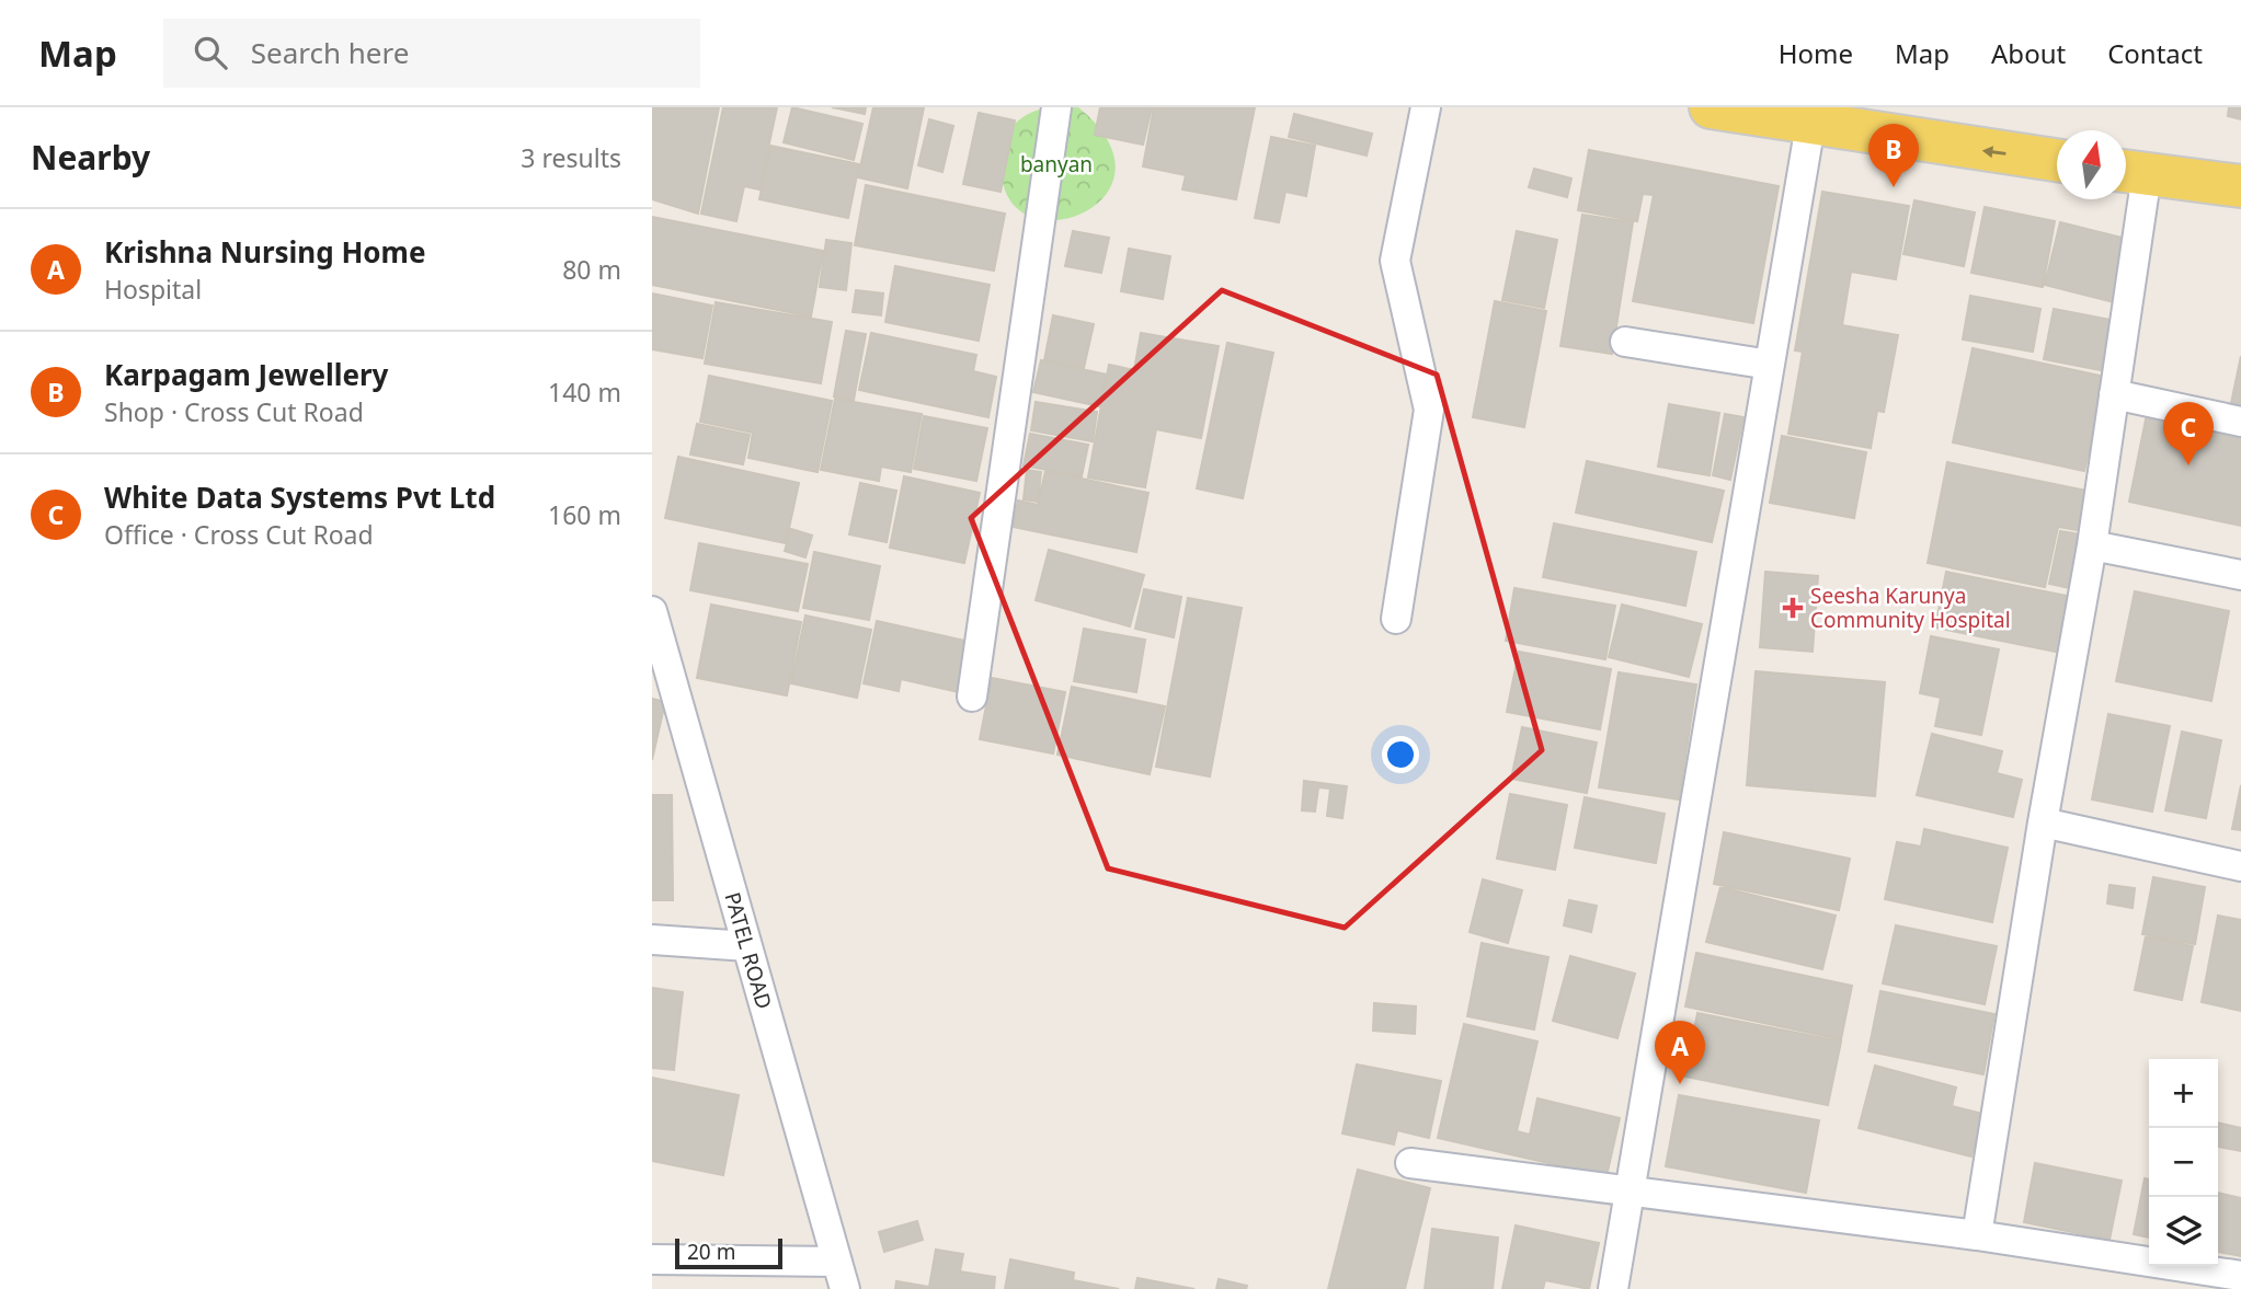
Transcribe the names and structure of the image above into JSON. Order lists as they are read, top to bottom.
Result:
{
  "streets": {
    "street": ["PATEL ROAD"]
  },
  "parks": ["banyan"],
  "places": {
    "health": ["Seesha Karunya Community Hospital"]
  },
  "scale_bar": "20 m",
  "north": "top",
  "page": {
    "header": "Map",
    "search": "Search here",
    "nav": [
      "Home",
      "Map",
      "About",
      "Contact"
    ],
    "heading": ["Nearby", "3 results"],
    "pins": ["B", "C", "A"],
    "list": [
      {
        "mark": "A",
        "name": "Krishna Nursing Home",
        "note": "Hospital",
        "value": "80 m"
      },
      {
        "mark": "B",
        "name": "Karpagam Jewellery",
        "note": "Shop · Cross Cut Road",
        "value": "140 m"
      },
      {
        "mark": "C",
        "name": "White Data Systems Pvt Ltd",
        "note": "Office · Cross Cut Road",
        "value": "160 m"
      }
    ],
    "map_buttons": ["+", "−"],
    "scale": "20 m"
  }
}
